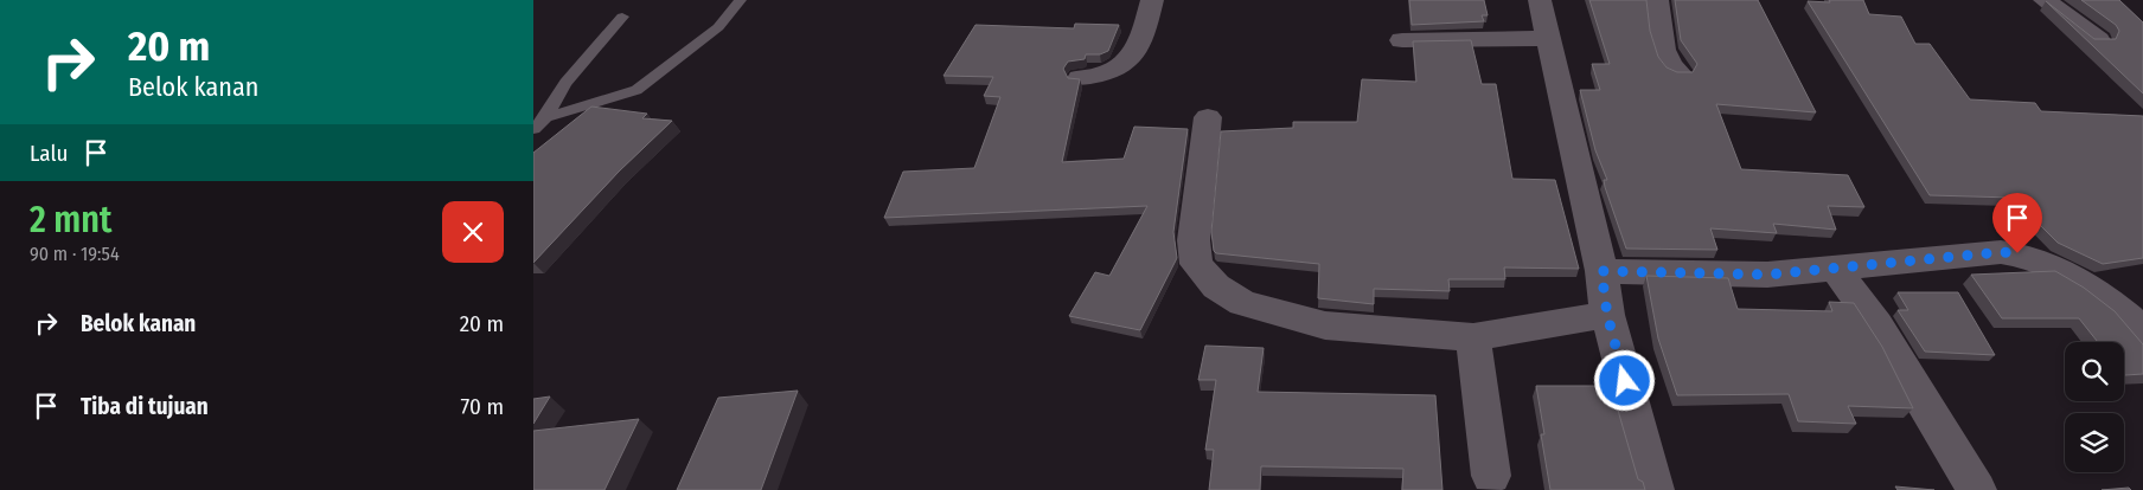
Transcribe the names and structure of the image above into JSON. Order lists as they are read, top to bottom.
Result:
{
  "page": {
    "turn": ["20 m", "Belok kanan"],
    "then": "Lalu",
    "heading": ["2 mnt", "90 m · 19:54"],
    "list": [
      {
        "name": "Belok kanan",
        "value": "20 m"
      },
      {
        "name": "Tiba di tujuan",
        "value": "70 m"
      }
    ]
  }
}
